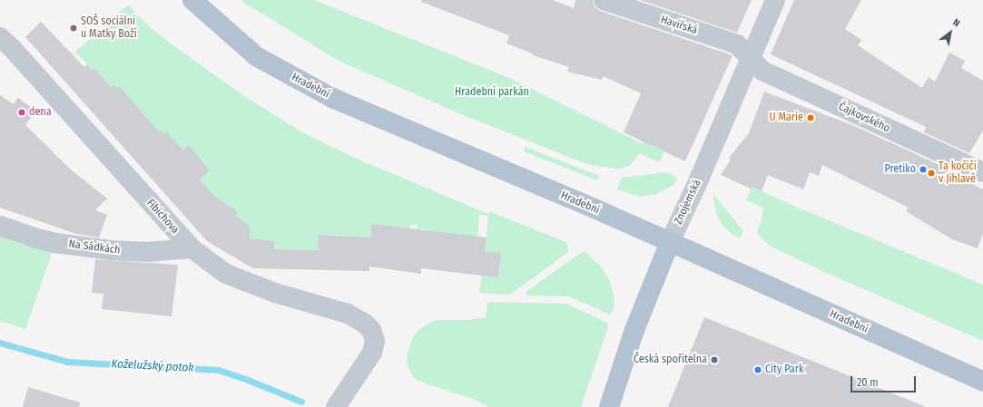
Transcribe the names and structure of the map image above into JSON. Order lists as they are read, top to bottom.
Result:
{
  "streets": {
    "main road": ["Hradební", "Znojemská"],
    "street": [
      "Havířská",
      "Čajkovského",
      "Fibichova",
      "Na Sádkách"
    ]
  },
  "crossings": [
    ["Havířská", "Čajkovského"],
    ["Havířská", "Znojemská"],
    ["Hradební", "Znojemská"],
    ["Čajkovského", "Znojemská"],
    ["Fibichova", "Na Sádkách"]
  ],
  "water": ["Koželužský potok"],
  "parks": ["Hradební parkán"],
  "places": [
    "SOŠ sociální u Matky Boží",
    "dena",
    "U Marie",
    "Pretiko",
    "Ta kočičí v Jihlavě",
    "Česká spořitelna",
    "City Park"
  ],
  "scale_bar": "20 m",
  "north": "top right"
}
